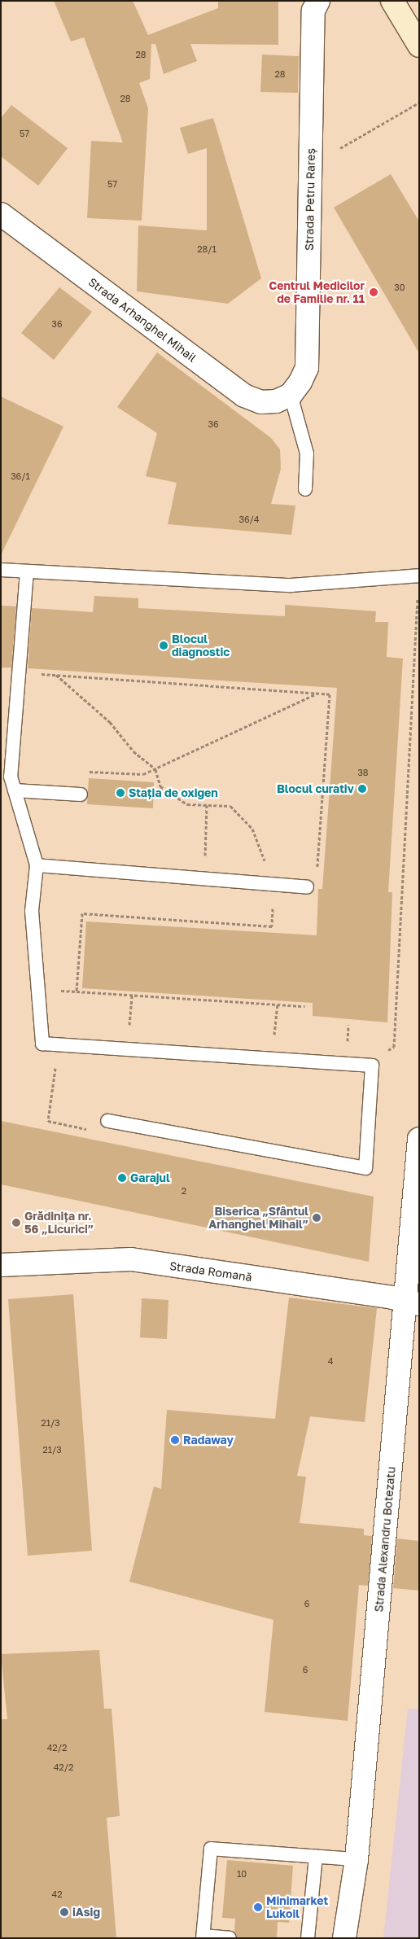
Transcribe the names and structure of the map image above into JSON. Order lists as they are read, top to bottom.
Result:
{
  "streets": {
    "street": [
      "Strada Petru Rareș",
      "Strada Arhanghel Mihail",
      "Strada Romană",
      "Strada Alexandru Botezatu"
    ]
  },
  "crossings": [
    ["Strada Petru Rareș", "Strada Arhanghel Mihail"],
    ["Strada Romană", "Strada Alexandru Botezatu"]
  ],
  "places": [
    "Centrul Medicilor de Familie nr. 11",
    "Blocul diagnostic",
    "Blocul curativ",
    "Stația de oxigen",
    "Garajul",
    "Biserica „Sfântul Arhanghel Mihail”",
    "Grădinița nr. 56 „Licurici”",
    "Radaway",
    "Minimarket Lukoil",
    "iAsig"
  ],
  "house_numbers": [
    "28",
    "28",
    "28",
    "57",
    "57",
    "28/1",
    "30",
    "36",
    "36",
    "36/1",
    "36/4",
    "38",
    "2",
    "4",
    "21/3",
    "21/3",
    "6",
    "6",
    "42/2",
    "42/2",
    "10",
    "42"
  ]
}
